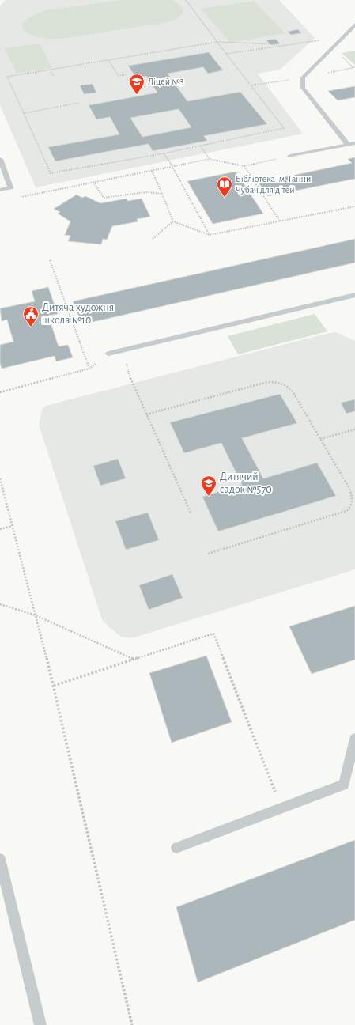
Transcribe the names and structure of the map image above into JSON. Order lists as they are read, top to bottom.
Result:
{
  "places": {
    "school or university": ["Ліцей №3", "Дитячий садок №570"],
    "library": ["Бібліотека ім. Ганни Чубач для дітей"],
    "public building": ["Дитяча художня школа №10"]
  }
}
